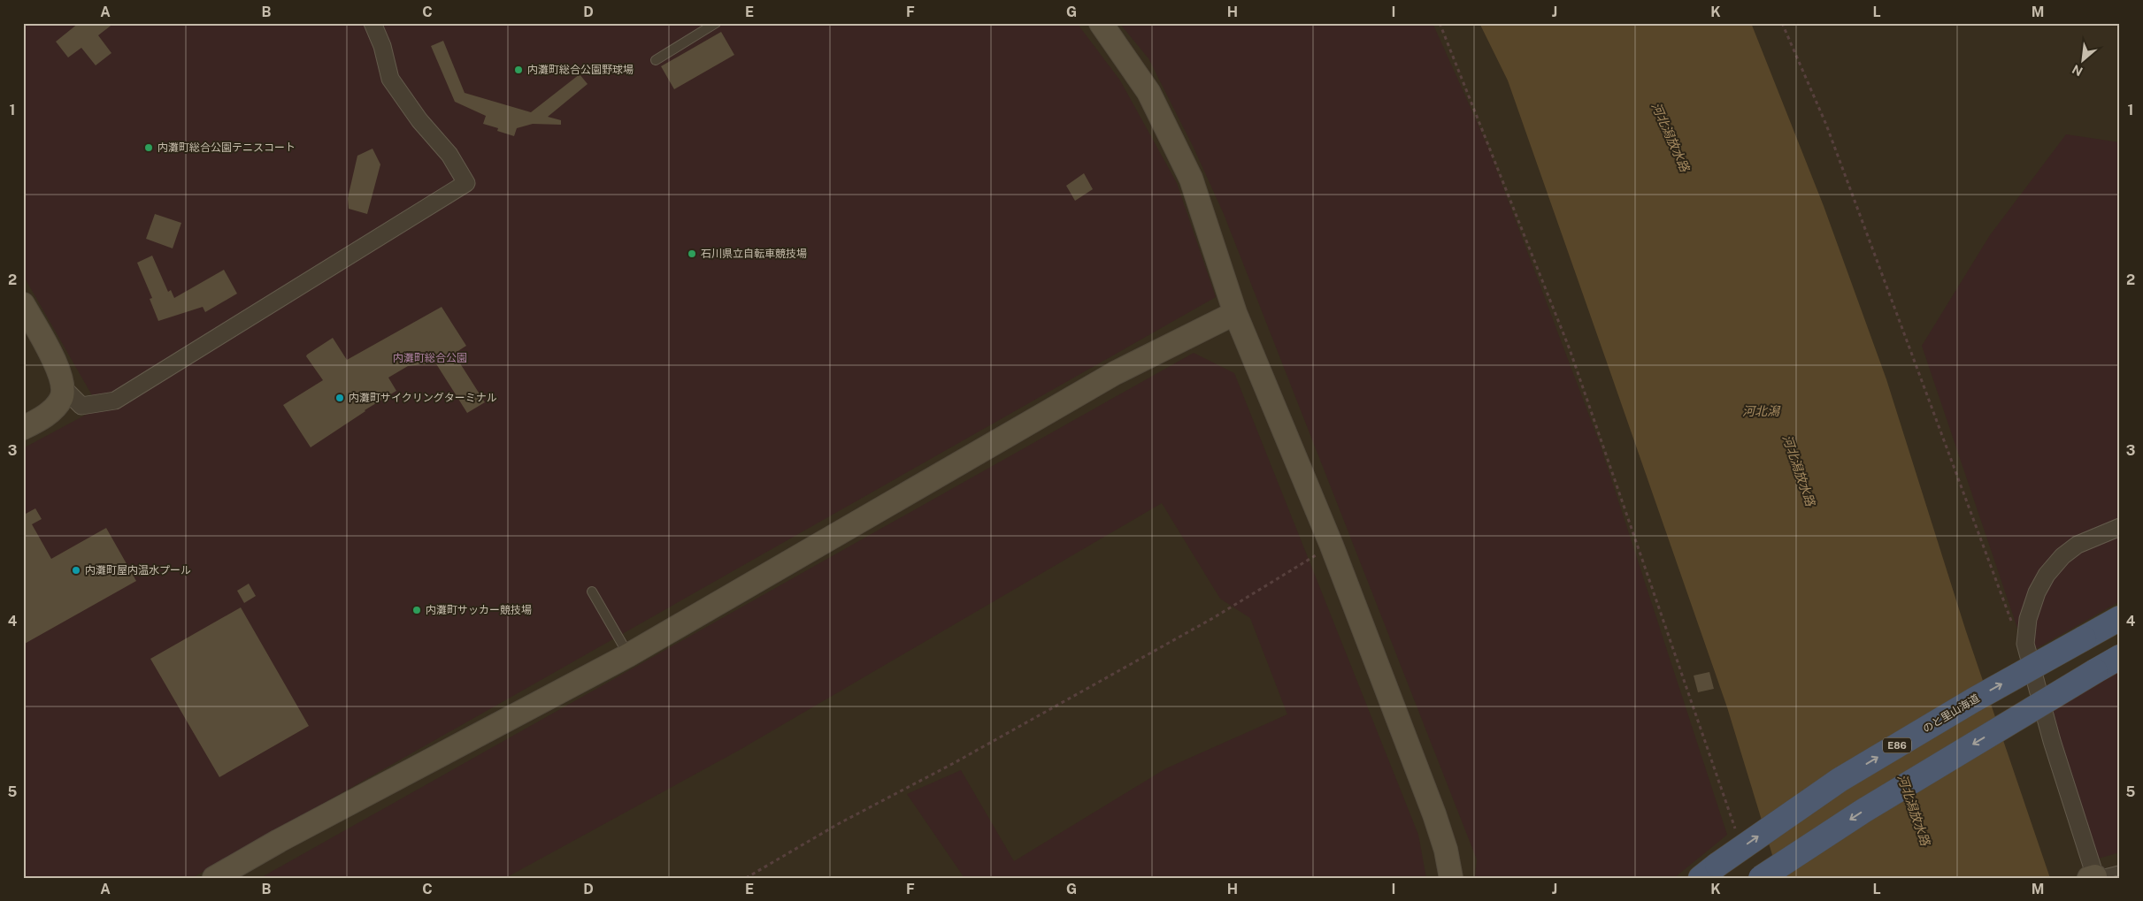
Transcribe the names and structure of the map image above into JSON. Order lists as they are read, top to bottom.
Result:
{
  "streets": {
    "highway": ["のと里山海道", "E86"]
  },
  "water": ["河北潟放水路", "河北潟"],
  "parks": ["内灘町総合公園"],
  "places": [
    "内灘町総合公園野球場",
    "内灘町総合公園テニスコート",
    "石川県立自転車競技場",
    "内灘町サイクリングターミナル",
    "内灘町屋内温水プール",
    "内灘町サッカー競技場"
  ],
  "north": "bottom left",
  "grid": {
    "columns": [
      "A",
      "B",
      "C",
      "D",
      "E",
      "F",
      "G",
      "H",
      "I",
      "J",
      "K",
      "L",
      "M"
    ],
    "rows": [
      "1",
      "2",
      "3",
      "4",
      "5"
    ]
  }
}
